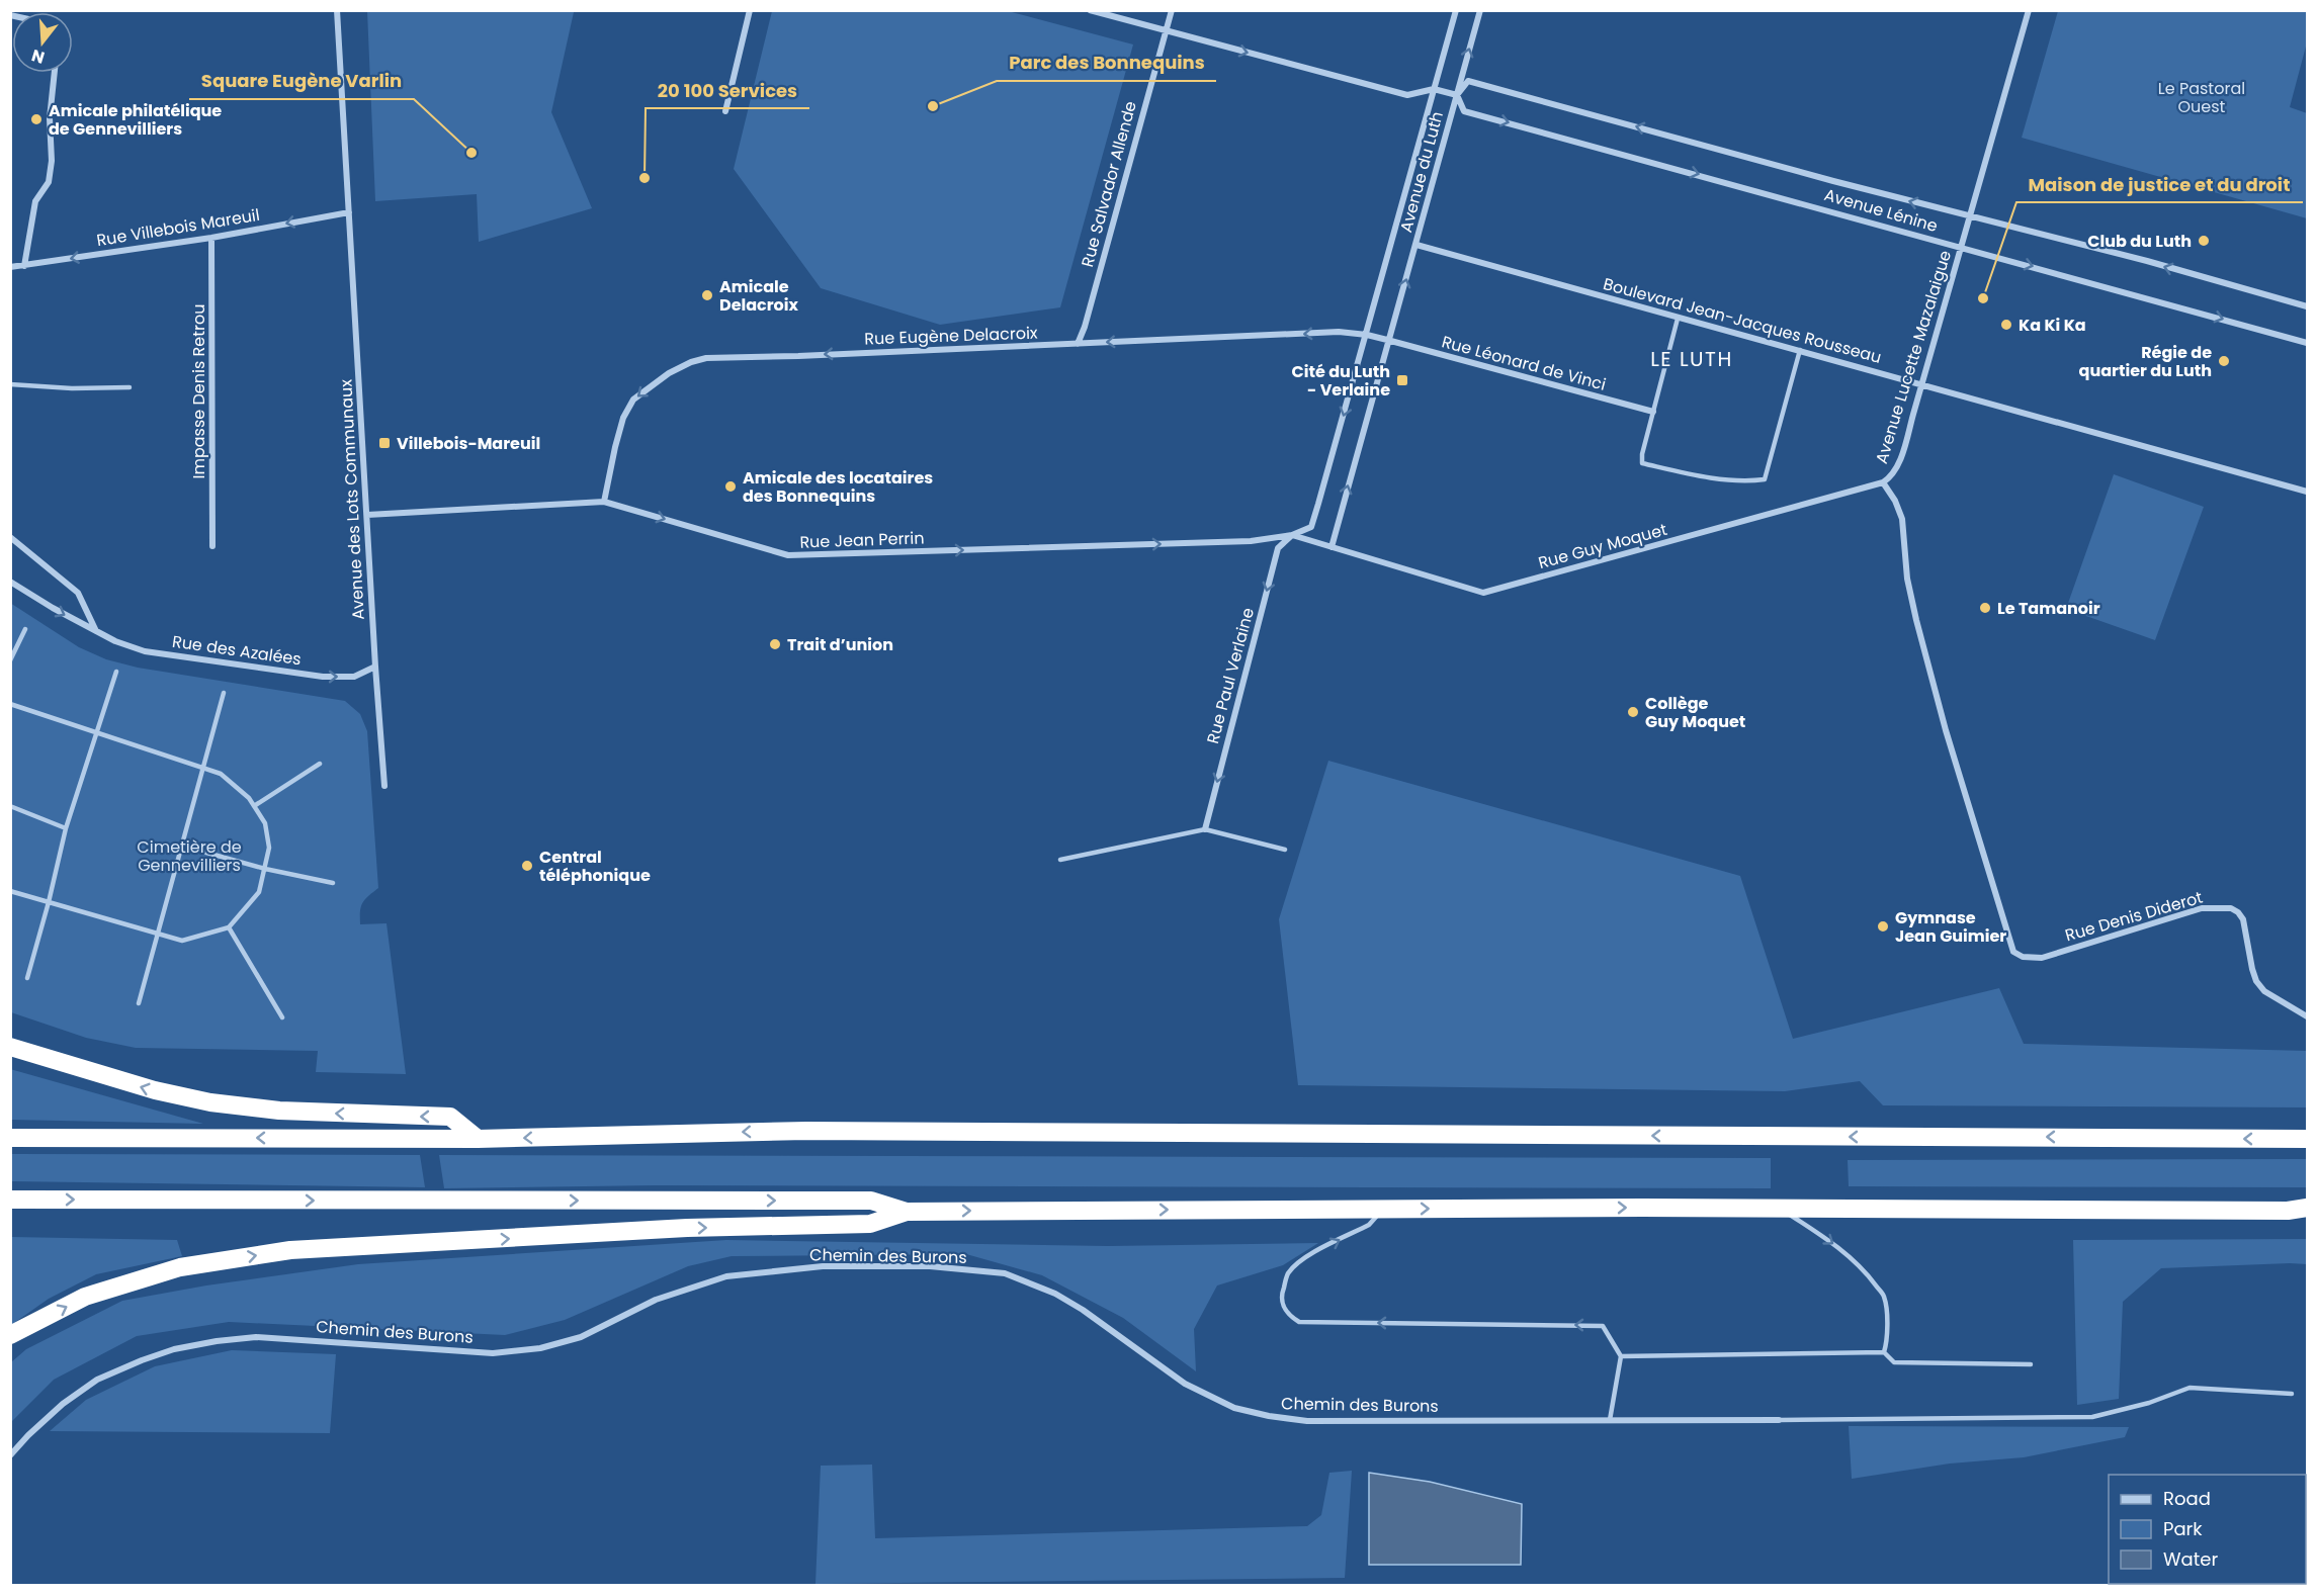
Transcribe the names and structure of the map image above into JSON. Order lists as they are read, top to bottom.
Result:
{
  "streets": {
    "street": [
      "Avenue du Luth",
      "Rue Salvador Allende",
      "Avenue Lénine",
      "Rue Villebois Mareuil",
      "Boulevard Jean-Jacques Rousseau",
      "Rue Eugène Delacroix",
      "Avenue Lucette Mazalaigue",
      "Rue Léonard de Vinci",
      "Impasse Denis Retrou",
      "Avenue des Lots Communaux",
      "Rue Jean Perrin",
      "Rue Guy Moquet",
      "Rue des Azalées",
      "Rue Paul Verlaine",
      "Rue Denis Diderot",
      "Chemin des Burons"
    ]
  },
  "crossings": [
    ["Avenue du Luth", "Avenue Lénine"],
    ["Avenue du Luth", "Boulevard Jean-Jacques Rousseau"],
    ["Avenue du Luth", "Rue Eugène Delacroix"],
    ["Avenue du Luth", "Rue Léonard de Vinci"],
    ["Avenue du Luth", "Rue Paul Verlaine"],
    ["Rue Salvador Allende", "Rue Eugène Delacroix"],
    ["Avenue Lénine", "Avenue Lucette Mazalaigue"],
    ["Rue Villebois Mareuil", "Impasse Denis Retrou"],
    ["Rue Villebois Mareuil", "Avenue des Lots Communaux"],
    ["Boulevard Jean-Jacques Rousseau", "Avenue Lucette Mazalaigue"],
    ["Rue Eugène Delacroix", "Rue Léonard de Vinci"],
    ["Rue Eugène Delacroix", "Rue Jean Perrin"],
    ["Rue Eugène Delacroix", "Rue Paul Verlaine"],
    ["Avenue Lucette Mazalaigue", "Rue Guy Moquet"],
    ["Avenue Lucette Mazalaigue", "Rue Denis Diderot"],
    ["Avenue des Lots Communaux", "Rue Jean Perrin"],
    ["Avenue des Lots Communaux", "Rue des Azalées"],
    ["Rue Jean Perrin", "Rue Paul Verlaine"]
  ],
  "one_way": [
    "Rue Villebois Mareuil",
    "Rue Eugène Delacroix",
    "Rue Jean Perrin",
    "Rue des Azalées"
  ],
  "districts": ["LE LUTH"],
  "parks": ["Le Pastoral Ouest", "Cimetière de Gennevilliers"],
  "places": {
    "other": [
      "Parc des Bonnequins",
      "Amicale philatélique de Gennevilliers",
      "Square Eugène Varlin",
      "20 100 Services",
      "Club du Luth",
      "Amicale Delacroix",
      "Maison de justice et du droit",
      "Ka Ki Ka",
      "Régie de quartier du Luth",
      "Amicale des locataires des Bonnequins",
      "Le Tamanoir",
      "Trait d’union",
      "Collège Guy Moquet",
      "Central téléphonique",
      "Gymnase Jean Guimier"
    ],
    "transit": ["Cité du Luth - Verlaine", "Villebois-Mareuil"]
  },
  "legend": ["Road", "Park", "Water"],
  "north": "bottom"
}
